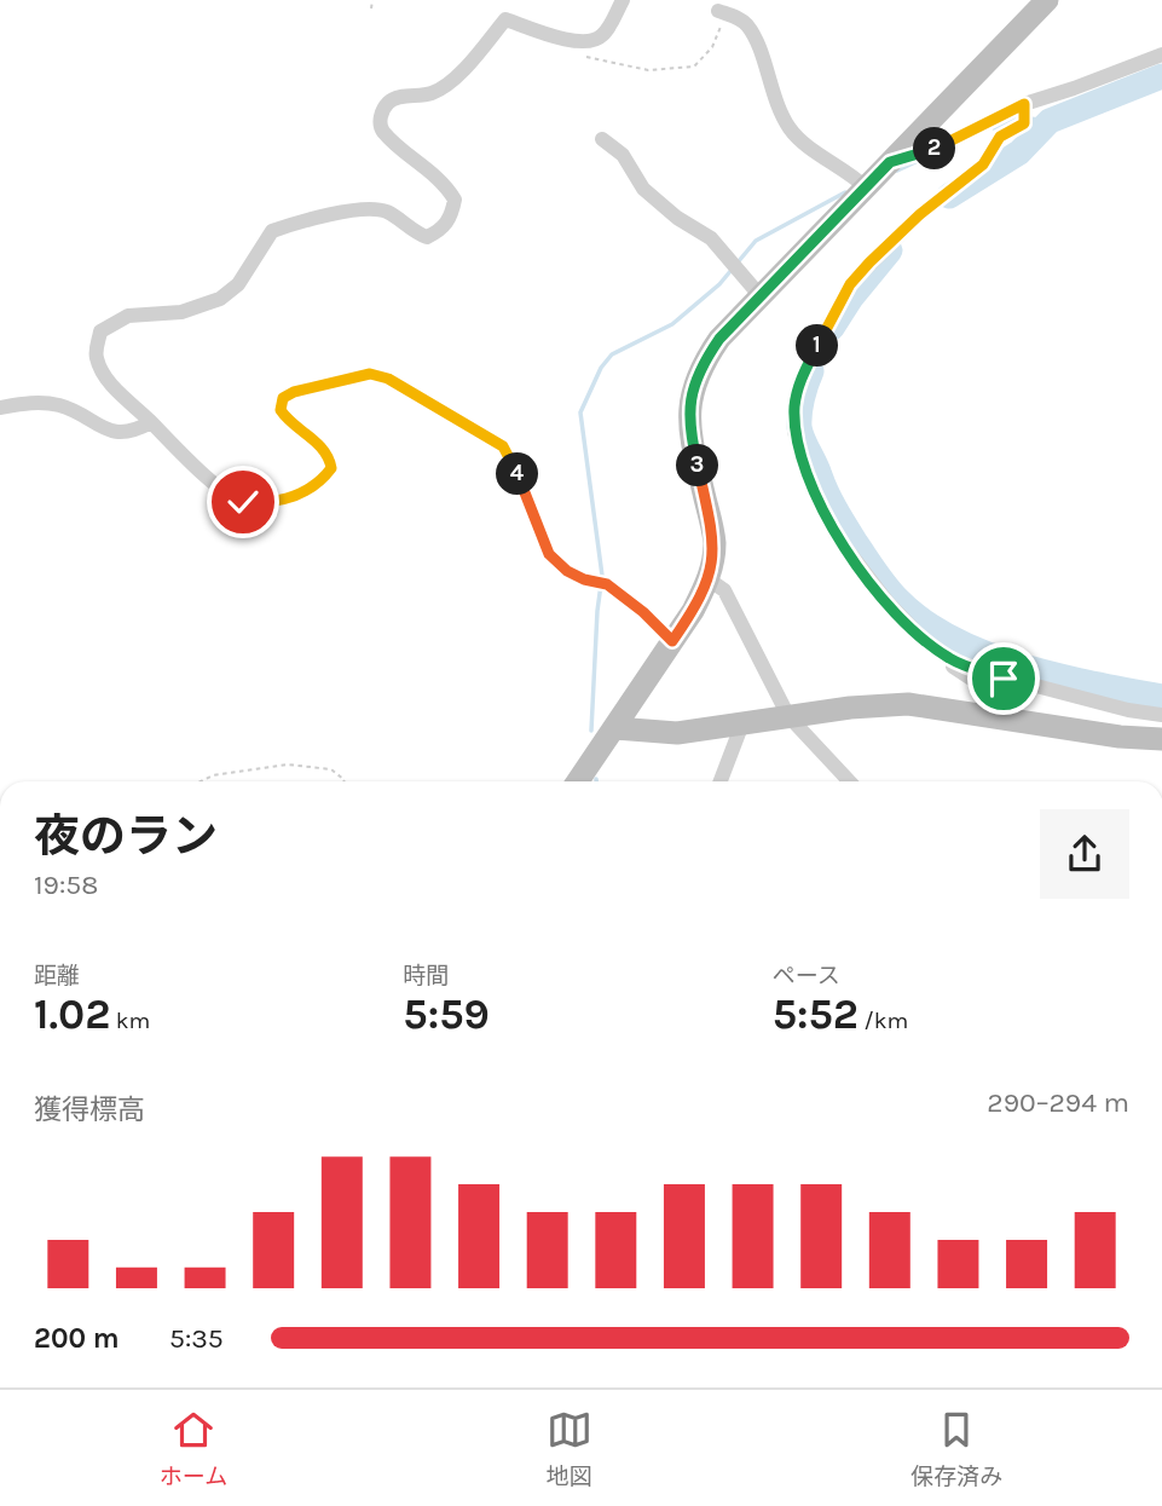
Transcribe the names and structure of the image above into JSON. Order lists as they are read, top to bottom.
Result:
{
  "page": {
    "pins": [
      "2",
      "1",
      "3",
      "4"
    ],
    "heading": ["夜のラン", "19:58"],
    "stats": [
      ["距離", "1.02 km"],
      ["時間", "5:59"],
      ["ペース", "5:52 /km"]
    ],
    "chart": ["獲得標高", "290–294 m"],
    "list": [
      {
        "name": "200 m",
        "note": "5:35"
      }
    ],
    "tabs": ["ホーム", "地図", "保存済み"]
  }
}
